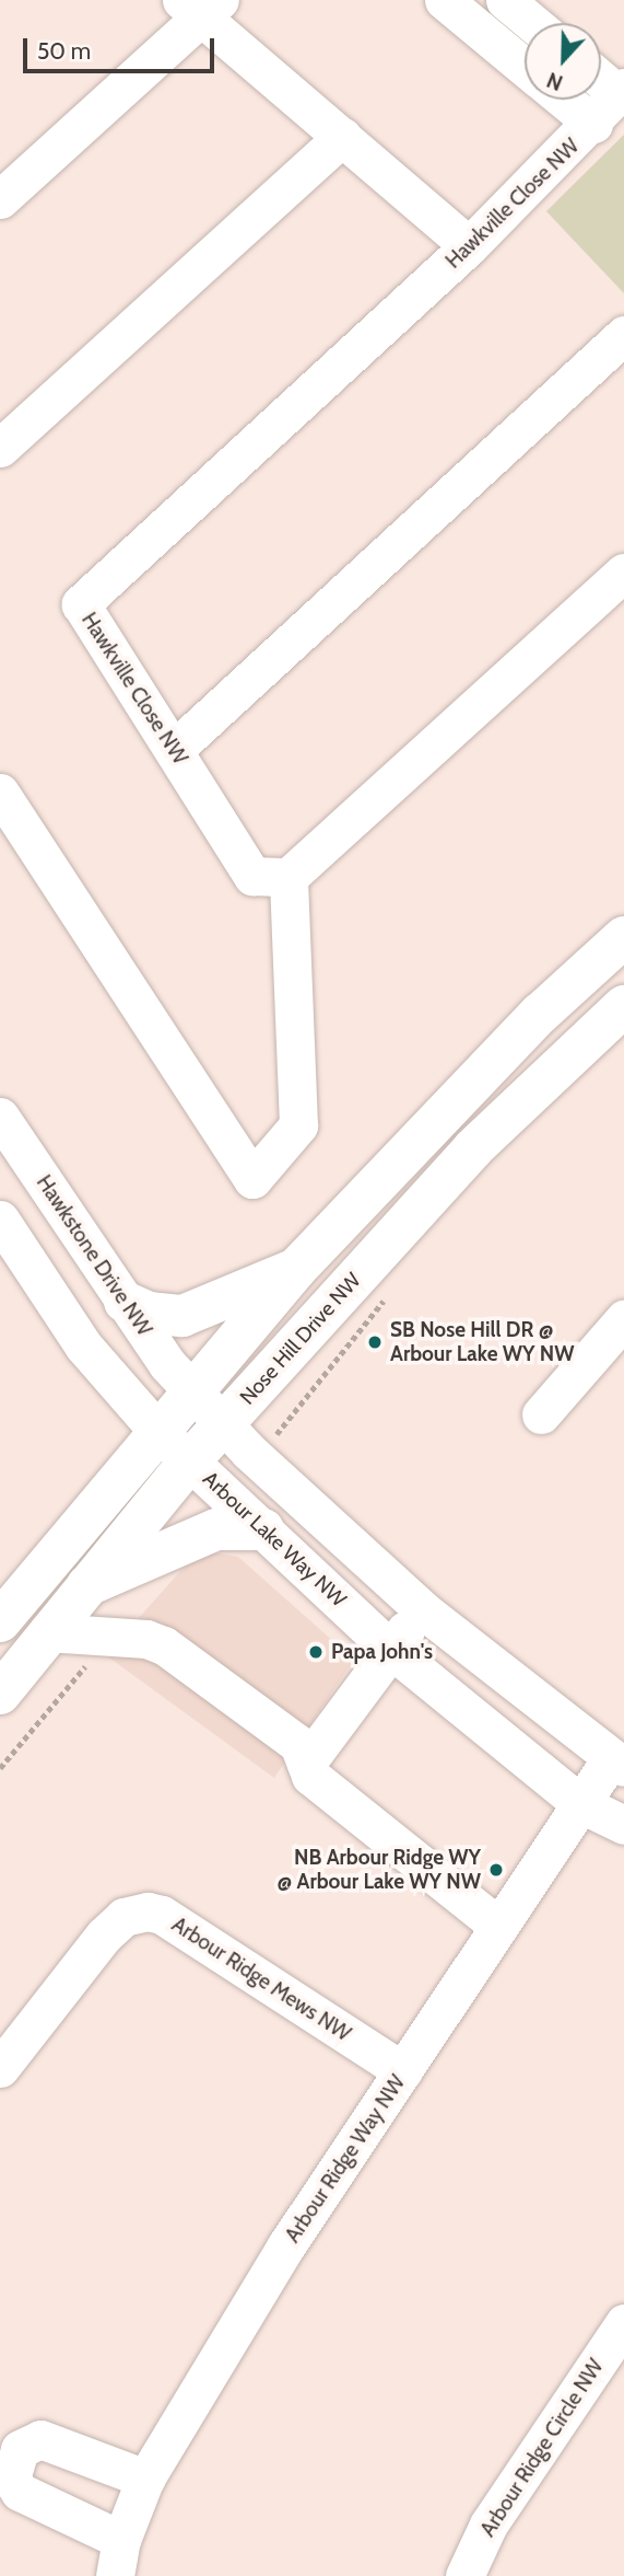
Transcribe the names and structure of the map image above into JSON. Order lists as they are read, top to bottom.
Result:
{
  "streets": {
    "main road": ["Nose Hill Drive NW"],
    "street": [
      "Hawkville Close NW",
      "Hawkstone Drive NW",
      "Arbour Lake Way NW",
      "Arbour Ridge Mews NW",
      "Arbour Ridge Way NW",
      "Arbour Ridge Circle NW"
    ]
  },
  "crossings": [
    ["Nose Hill Drive NW", "Arbour Lake Way NW"],
    ["Arbour Lake Way NW", "Arbour Ridge Way NW"],
    ["Arbour Ridge Mews NW", "Arbour Ridge Way NW"]
  ],
  "places": ["SB Nose Hill DR @ Arbour Lake WY NW", "Papa John's", "NB Arbour Ridge WY @ Arbour Lake WY NW"],
  "scale_bar": "50 m",
  "north": "bottom"
}
